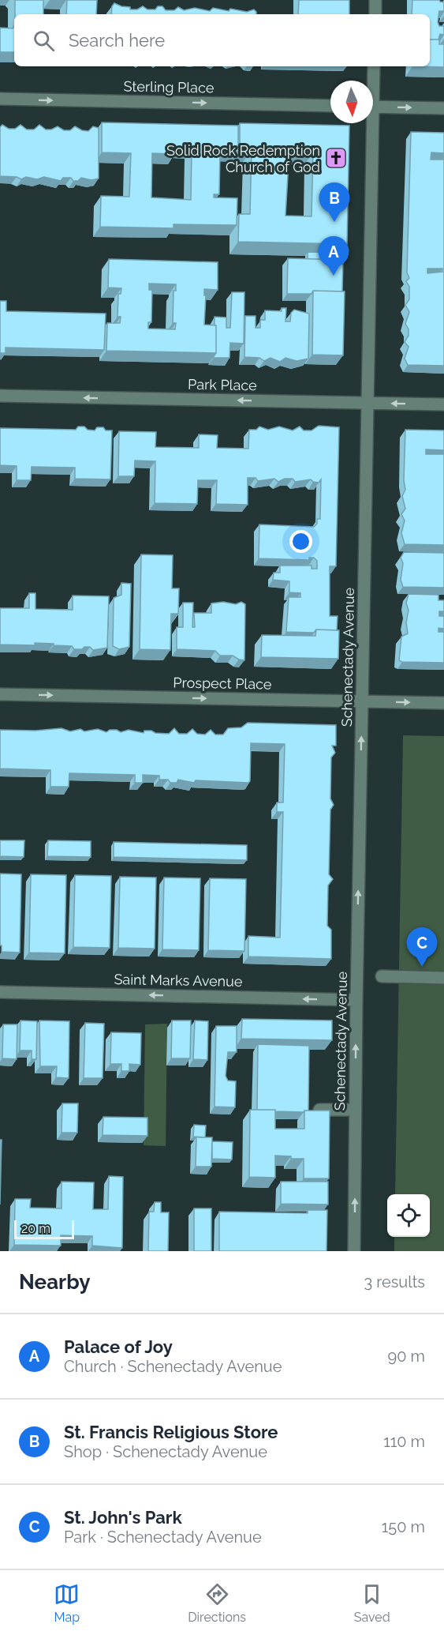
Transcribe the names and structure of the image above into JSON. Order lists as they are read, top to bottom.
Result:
{
  "streets": {
    "street": [
      "Sterling Place",
      "Park Place",
      "Schenectady Avenue",
      "Prospect Place",
      "Saint Marks Avenue"
    ]
  },
  "crossings": [
    ["Park Place", "Schenectady Avenue"],
    ["Schenectady Avenue", "Prospect Place"],
    ["Schenectady Avenue", "Saint Marks Avenue"]
  ],
  "one_way": [
    "Sterling Place",
    "Park Place",
    "Schenectady Avenue",
    "Prospect Place",
    "Saint Marks Avenue"
  ],
  "places": {
    "church": ["Solid Rock Redemption Church of God"]
  },
  "scale_bar": "20 m",
  "north": "bottom",
  "page": {
    "search": "Search here",
    "pins": ["B", "A", "C"],
    "scale": "20 m",
    "heading": ["Nearby", "3 results"],
    "list": [
      {
        "mark": "A",
        "name": "Palace of Joy",
        "note": "Church · Schenectady Avenue",
        "value": "90 m"
      },
      {
        "mark": "B",
        "name": "St. Francis Religious Store",
        "note": "Shop · Schenectady Avenue",
        "value": "110 m"
      },
      {
        "mark": "C",
        "name": "St. John's Park",
        "note": "Park · Schenectady Avenue",
        "value": "150 m"
      }
    ],
    "nav": ["Map", "Directions", "Saved"]
  }
}
